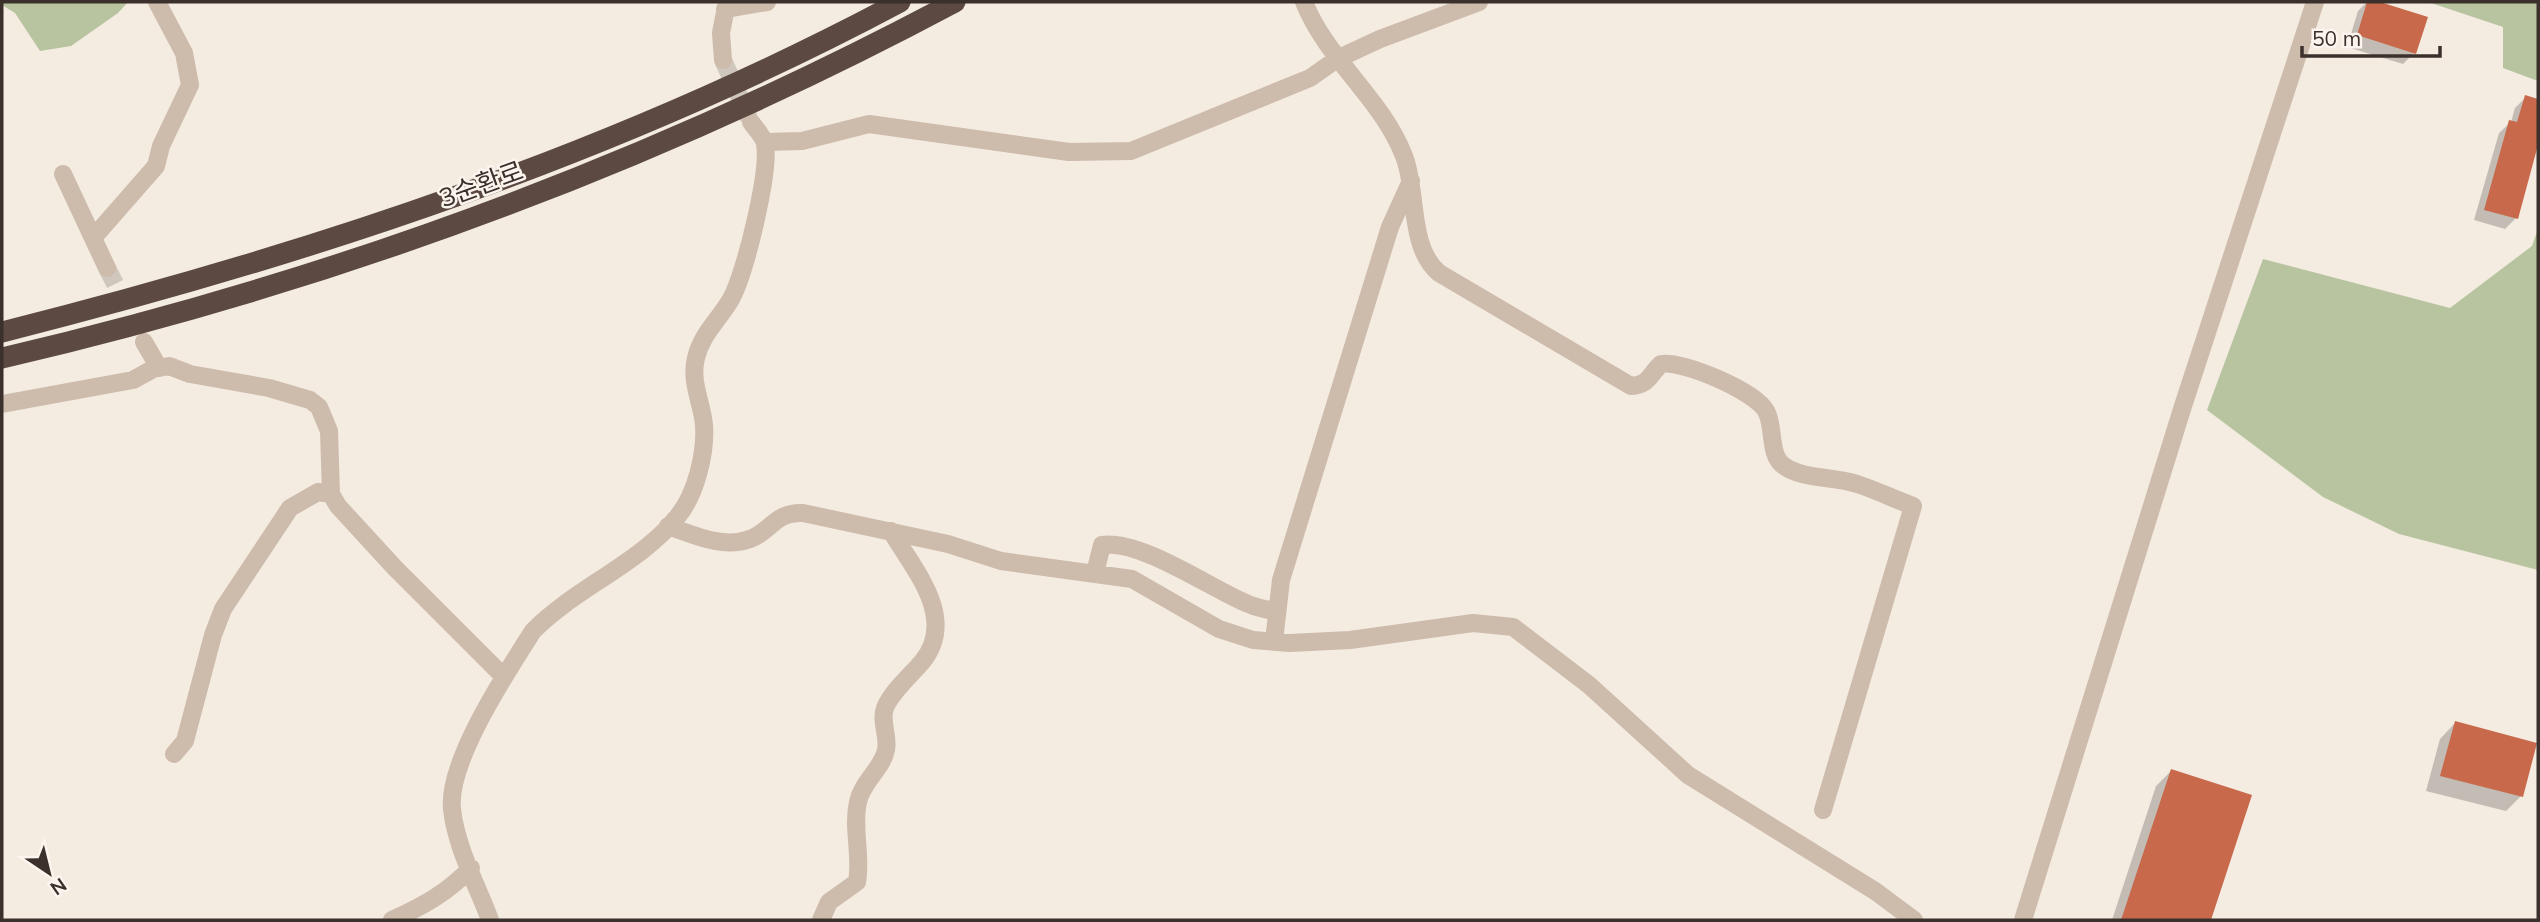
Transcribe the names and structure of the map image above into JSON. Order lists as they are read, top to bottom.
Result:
{
  "streets": {
    "highway": ["3순환로"]
  },
  "scale_bar": "50 m",
  "north": "bottom right"
}
